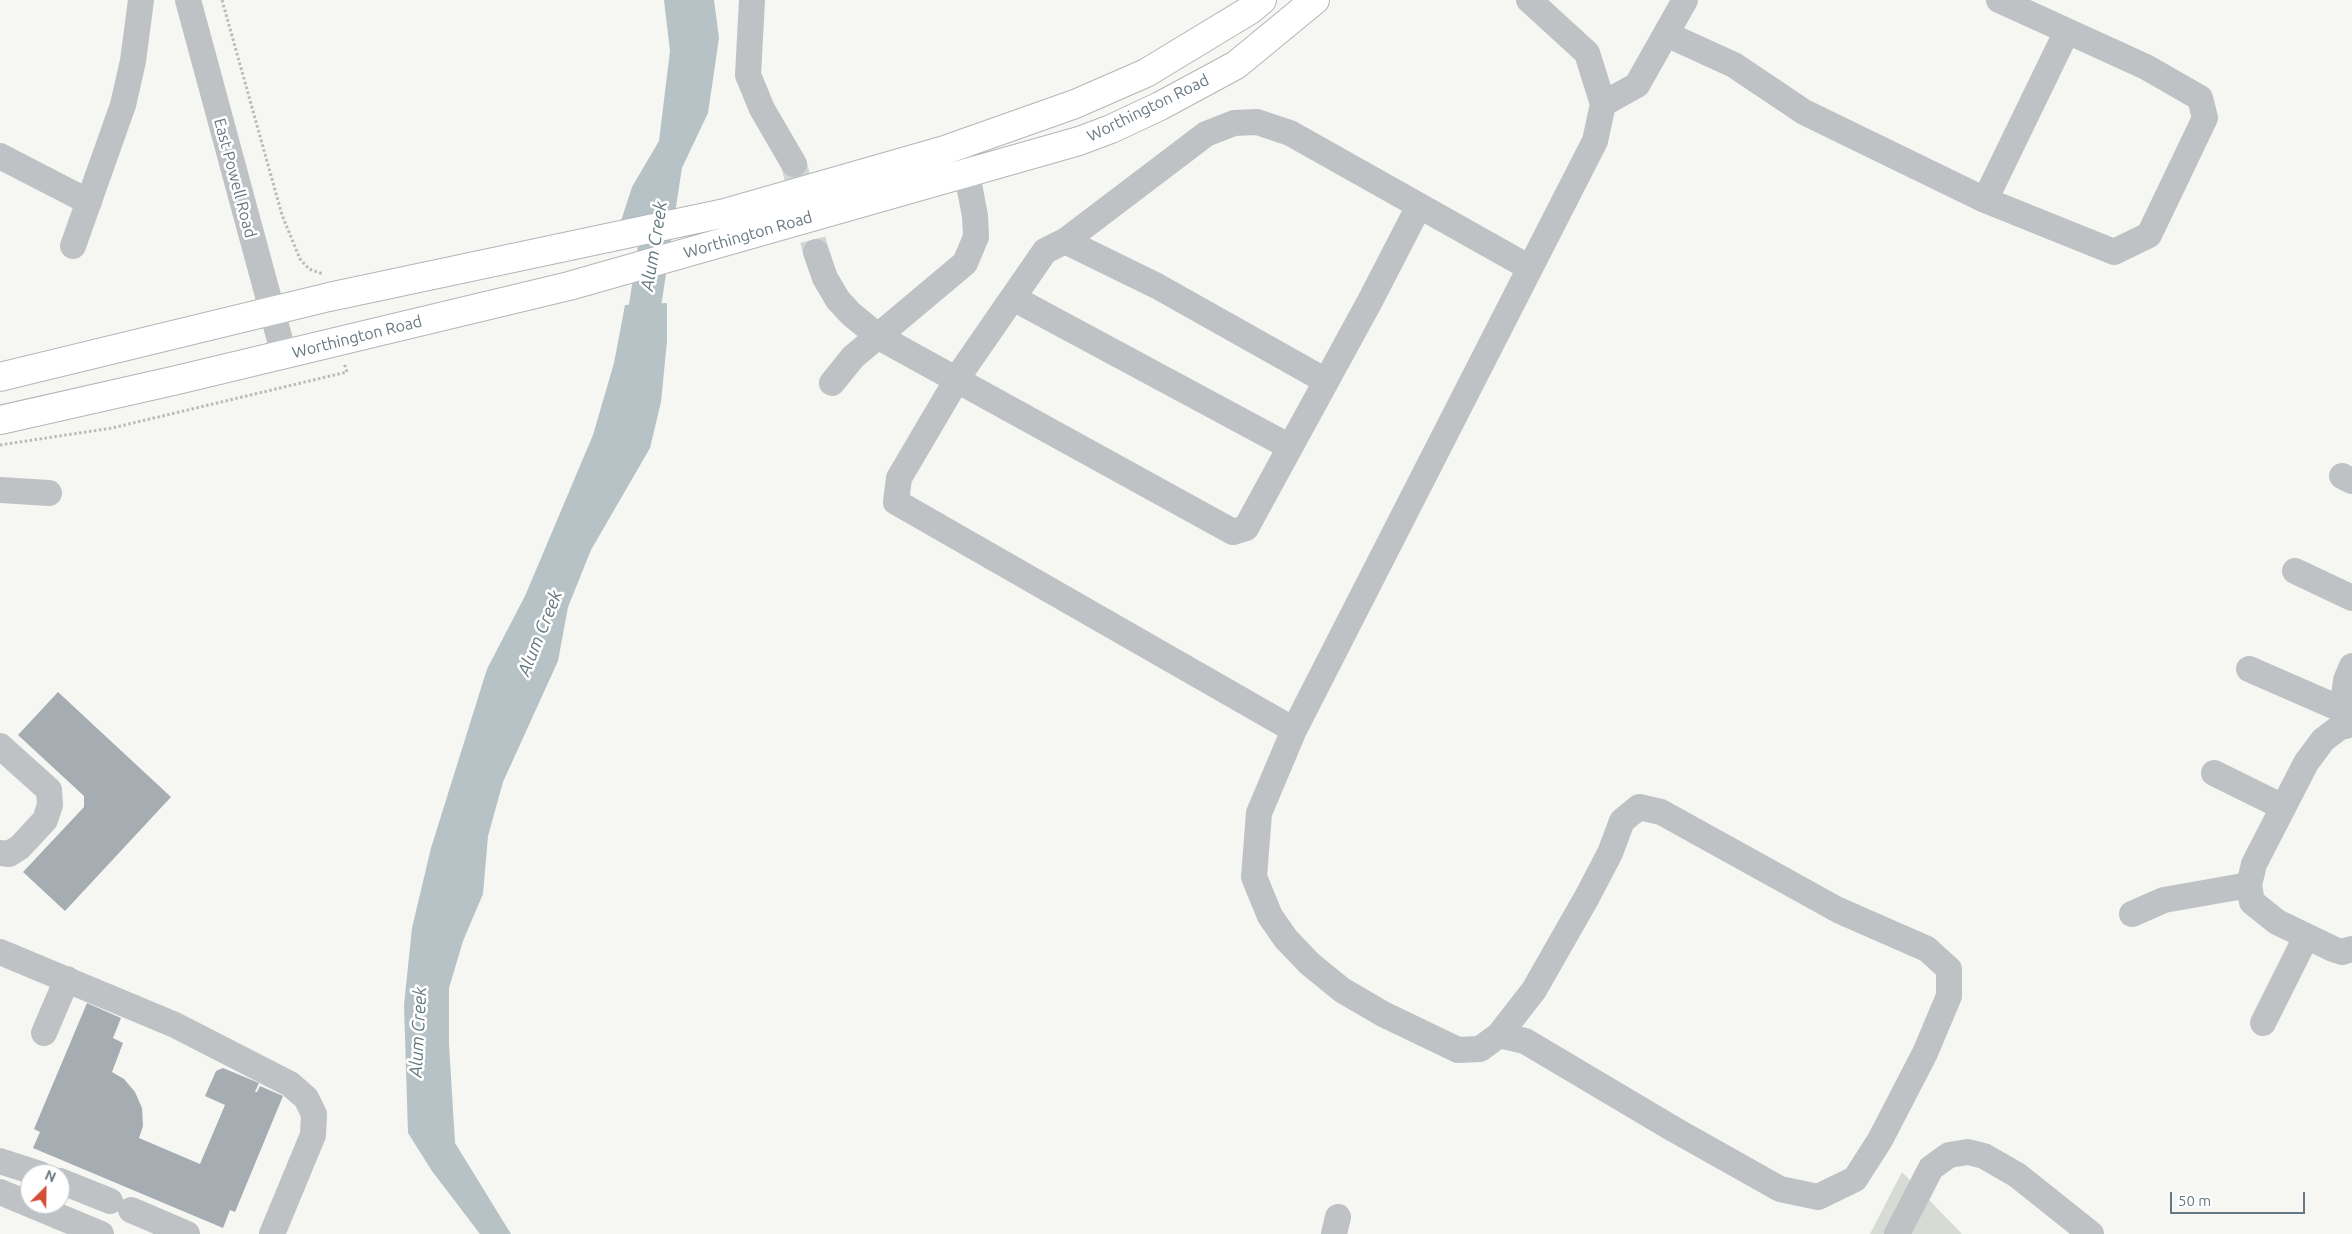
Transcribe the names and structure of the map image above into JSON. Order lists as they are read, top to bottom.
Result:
{
  "streets": {
    "main road": ["Worthington Road"],
    "street": ["East Powell Road"]
  },
  "crossings": [
    ["Worthington Road", "East Powell Road"]
  ],
  "water": ["Alum Creek"],
  "scale_bar": "50 m",
  "north": "top right"
}
